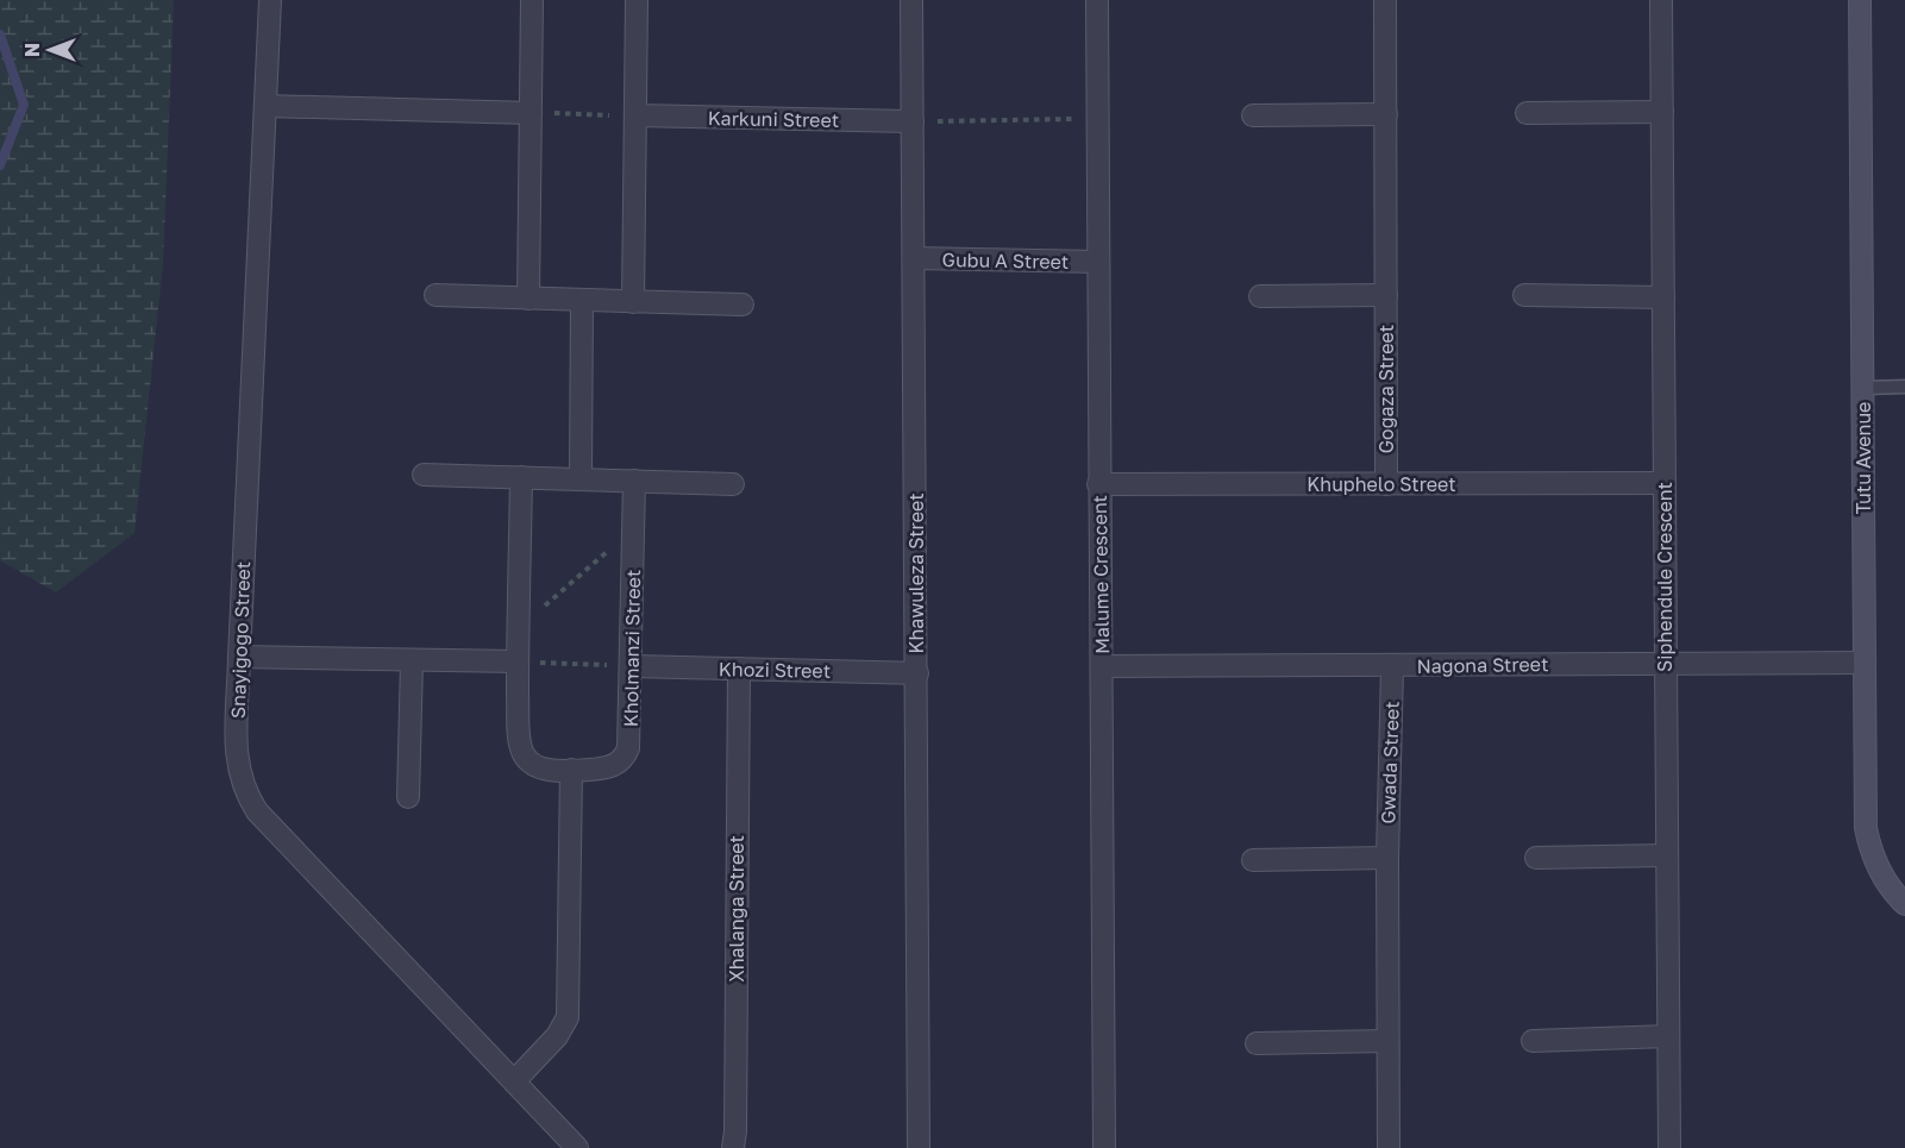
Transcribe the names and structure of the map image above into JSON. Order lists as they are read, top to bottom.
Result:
{
  "streets": {
    "street": [
      "Karkuni Street",
      "Gubu A Street",
      "Gogaza Street",
      "Tutu Avenue",
      "Khuphelo Street",
      "Khawuleza Street",
      "Malume Crescent",
      "Siphendule Crescent",
      "Snayigogo Street",
      "Kholmanzi Street",
      "Nagona Street",
      "Khozi Street",
      "Gwada Street",
      "Xhalanga Street"
    ]
  },
  "crossings": [
    ["Karkuni Street", "Khawuleza Street"],
    ["Gubu A Street", "Khawuleza Street"],
    ["Gubu A Street", "Malume Crescent"],
    ["Gogaza Street", "Khuphelo Street"],
    ["Tutu Avenue", "Nagona Street"],
    ["Khuphelo Street", "Malume Crescent"],
    ["Khuphelo Street", "Siphendule Crescent"],
    ["Khawuleza Street", "Khozi Street"],
    ["Malume Crescent", "Nagona Street"],
    ["Siphendule Crescent", "Nagona Street"],
    ["Kholmanzi Street", "Khozi Street"],
    ["Nagona Street", "Gwada Street"],
    ["Khozi Street", "Xhalanga Street"]
  ],
  "north": "left"
}
